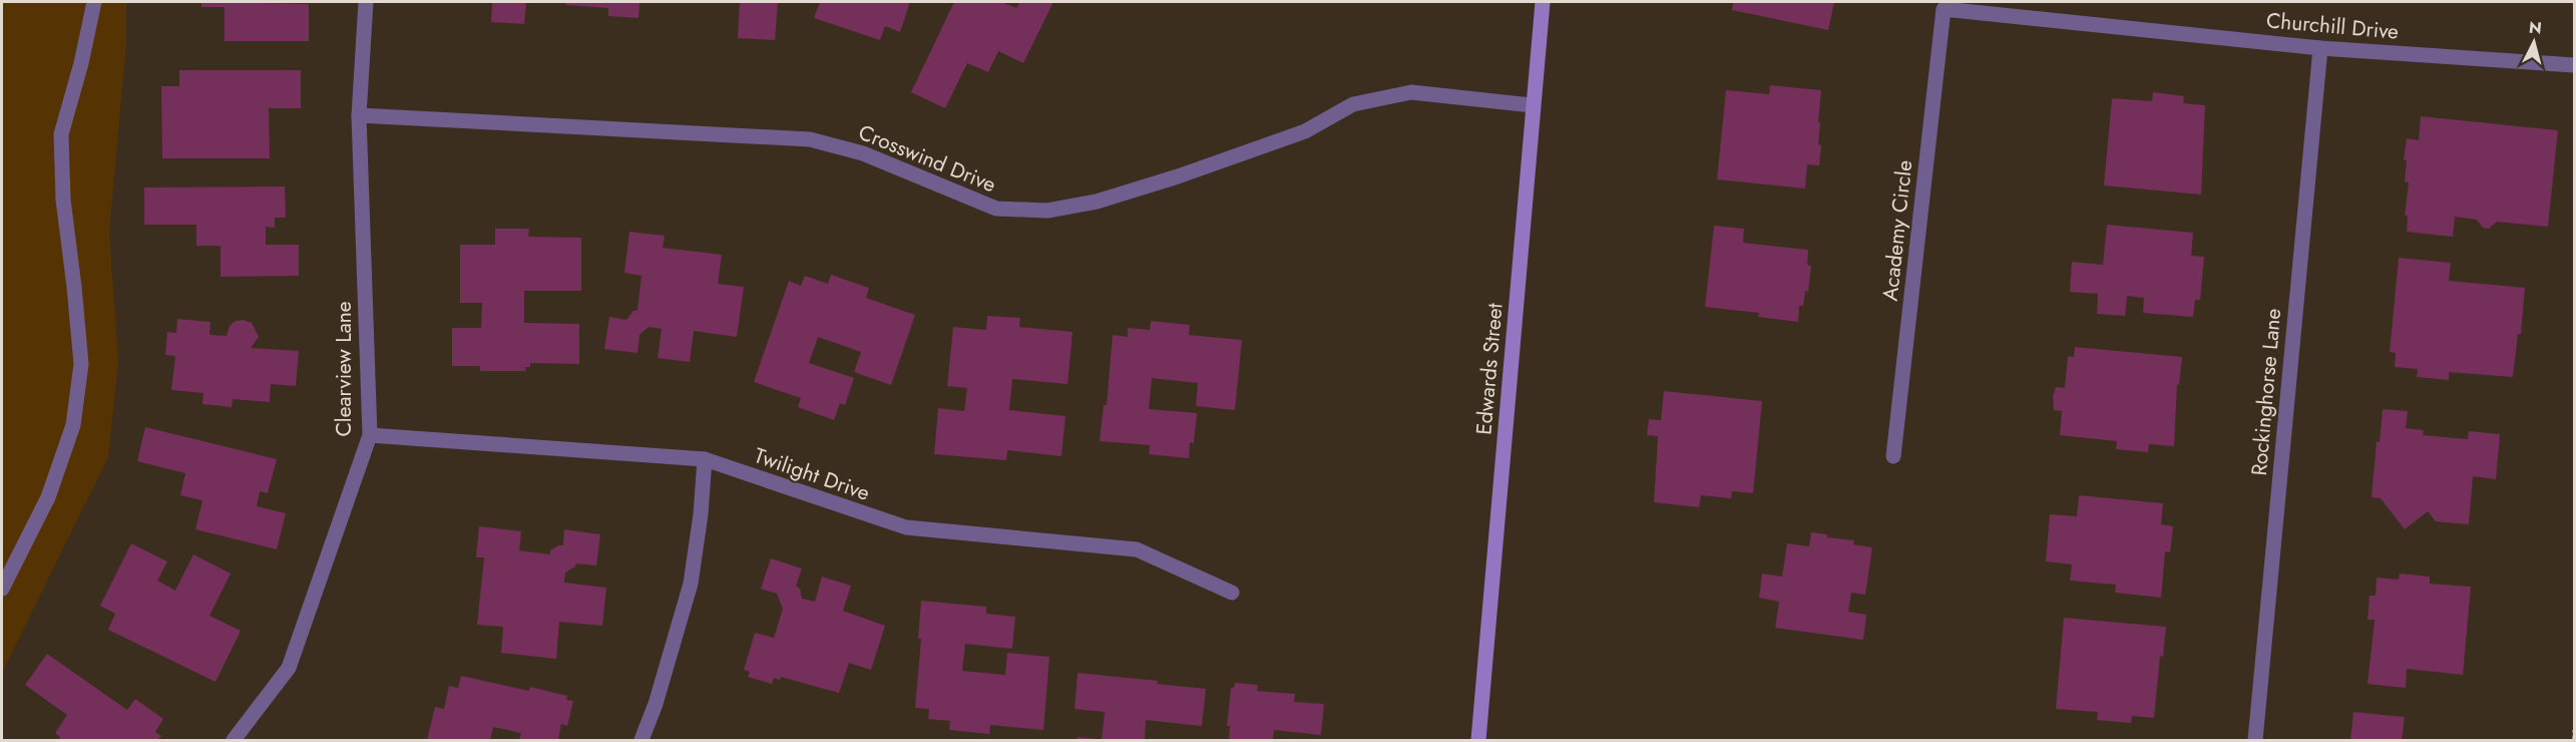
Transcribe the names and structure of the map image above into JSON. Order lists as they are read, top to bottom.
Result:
{
  "streets": {
    "main road": ["Edwards Street"],
    "street": [
      "Churchill Drive",
      "Crosswind Drive",
      "Academy Circle",
      "Clearview Lane",
      "Rockinghorse Lane",
      "Twilight Drive"
    ]
  },
  "crossings": [
    ["Churchill Drive", "Academy Circle"],
    ["Churchill Drive", "Rockinghorse Lane"],
    ["Crosswind Drive", "Clearview Lane"],
    ["Crosswind Drive", "Edwards Street"],
    ["Clearview Lane", "Twilight Drive"]
  ],
  "north": "top"
}
